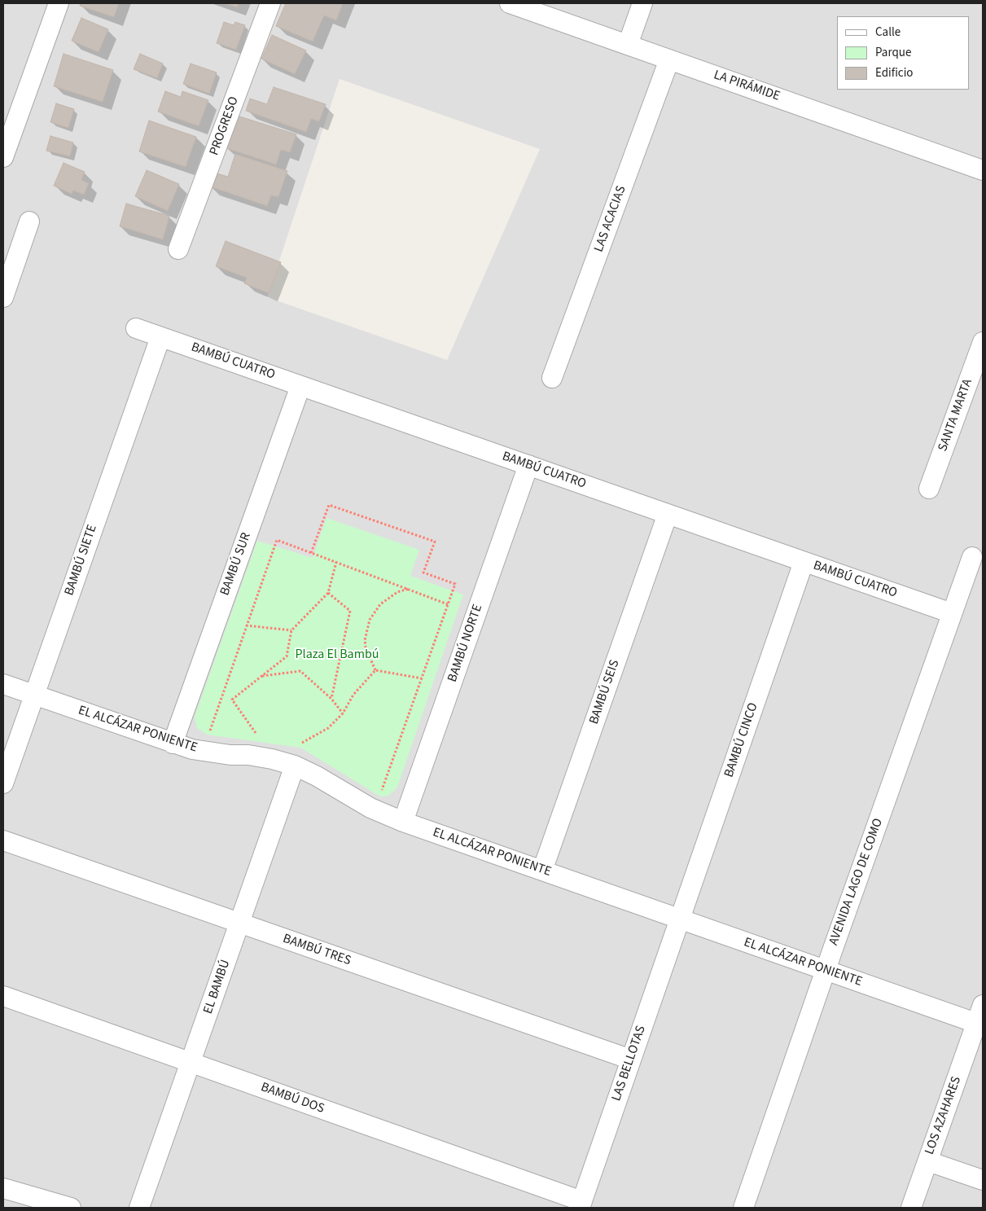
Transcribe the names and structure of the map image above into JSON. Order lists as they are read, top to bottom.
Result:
{
  "streets": {
    "street": [
      "LA PIRÁMIDE",
      "PROGRESO",
      "LAS ACACIAS",
      "BAMBÚ CUATRO",
      "SANTA MARTA",
      "BAMBÚ SIETE",
      "BAMBÚ SUR",
      "BAMBÚ NORTE",
      "BAMBÚ SEIS",
      "EL ALCÁZAR PONIENTE",
      "BAMBÚ CINCO",
      "AVENIDA LAGO DE COMO",
      "BAMBÚ TRES",
      "EL BAMBÚ",
      "LAS BELLOTAS",
      "BAMBÚ DOS",
      "LOS AZAHARES"
    ]
  },
  "crossings": [
    ["LA PIRÁMIDE", "LAS ACACIAS"],
    ["BAMBÚ CUATRO", "BAMBÚ SIETE"],
    ["BAMBÚ CUATRO", "BAMBÚ SUR"],
    ["BAMBÚ CUATRO", "BAMBÚ NORTE"],
    ["BAMBÚ CUATRO", "BAMBÚ SEIS"],
    ["BAMBÚ CUATRO", "BAMBÚ CINCO"],
    ["BAMBÚ CUATRO", "AVENIDA LAGO DE COMO"],
    ["BAMBÚ SIETE", "EL ALCÁZAR PONIENTE"],
    ["BAMBÚ SUR", "EL ALCÁZAR PONIENTE"],
    ["BAMBÚ NORTE", "EL ALCÁZAR PONIENTE"],
    ["BAMBÚ SEIS", "EL ALCÁZAR PONIENTE"],
    ["EL ALCÁZAR PONIENTE", "BAMBÚ CINCO"],
    ["EL ALCÁZAR PONIENTE", "AVENIDA LAGO DE COMO"],
    ["EL ALCÁZAR PONIENTE", "EL BAMBÚ"],
    ["EL ALCÁZAR PONIENTE", "LAS BELLOTAS"],
    ["EL ALCÁZAR PONIENTE", "LOS AZAHARES"],
    ["BAMBÚ CINCO", "LAS BELLOTAS"],
    ["BAMBÚ TRES", "EL BAMBÚ"],
    ["BAMBÚ TRES", "LAS BELLOTAS"],
    ["EL BAMBÚ", "BAMBÚ DOS"],
    ["LAS BELLOTAS", "BAMBÚ DOS"]
  ],
  "parks": ["Plaza El Bambú"],
  "legend": ["Calle", "Parque", "Edificio"]
}
